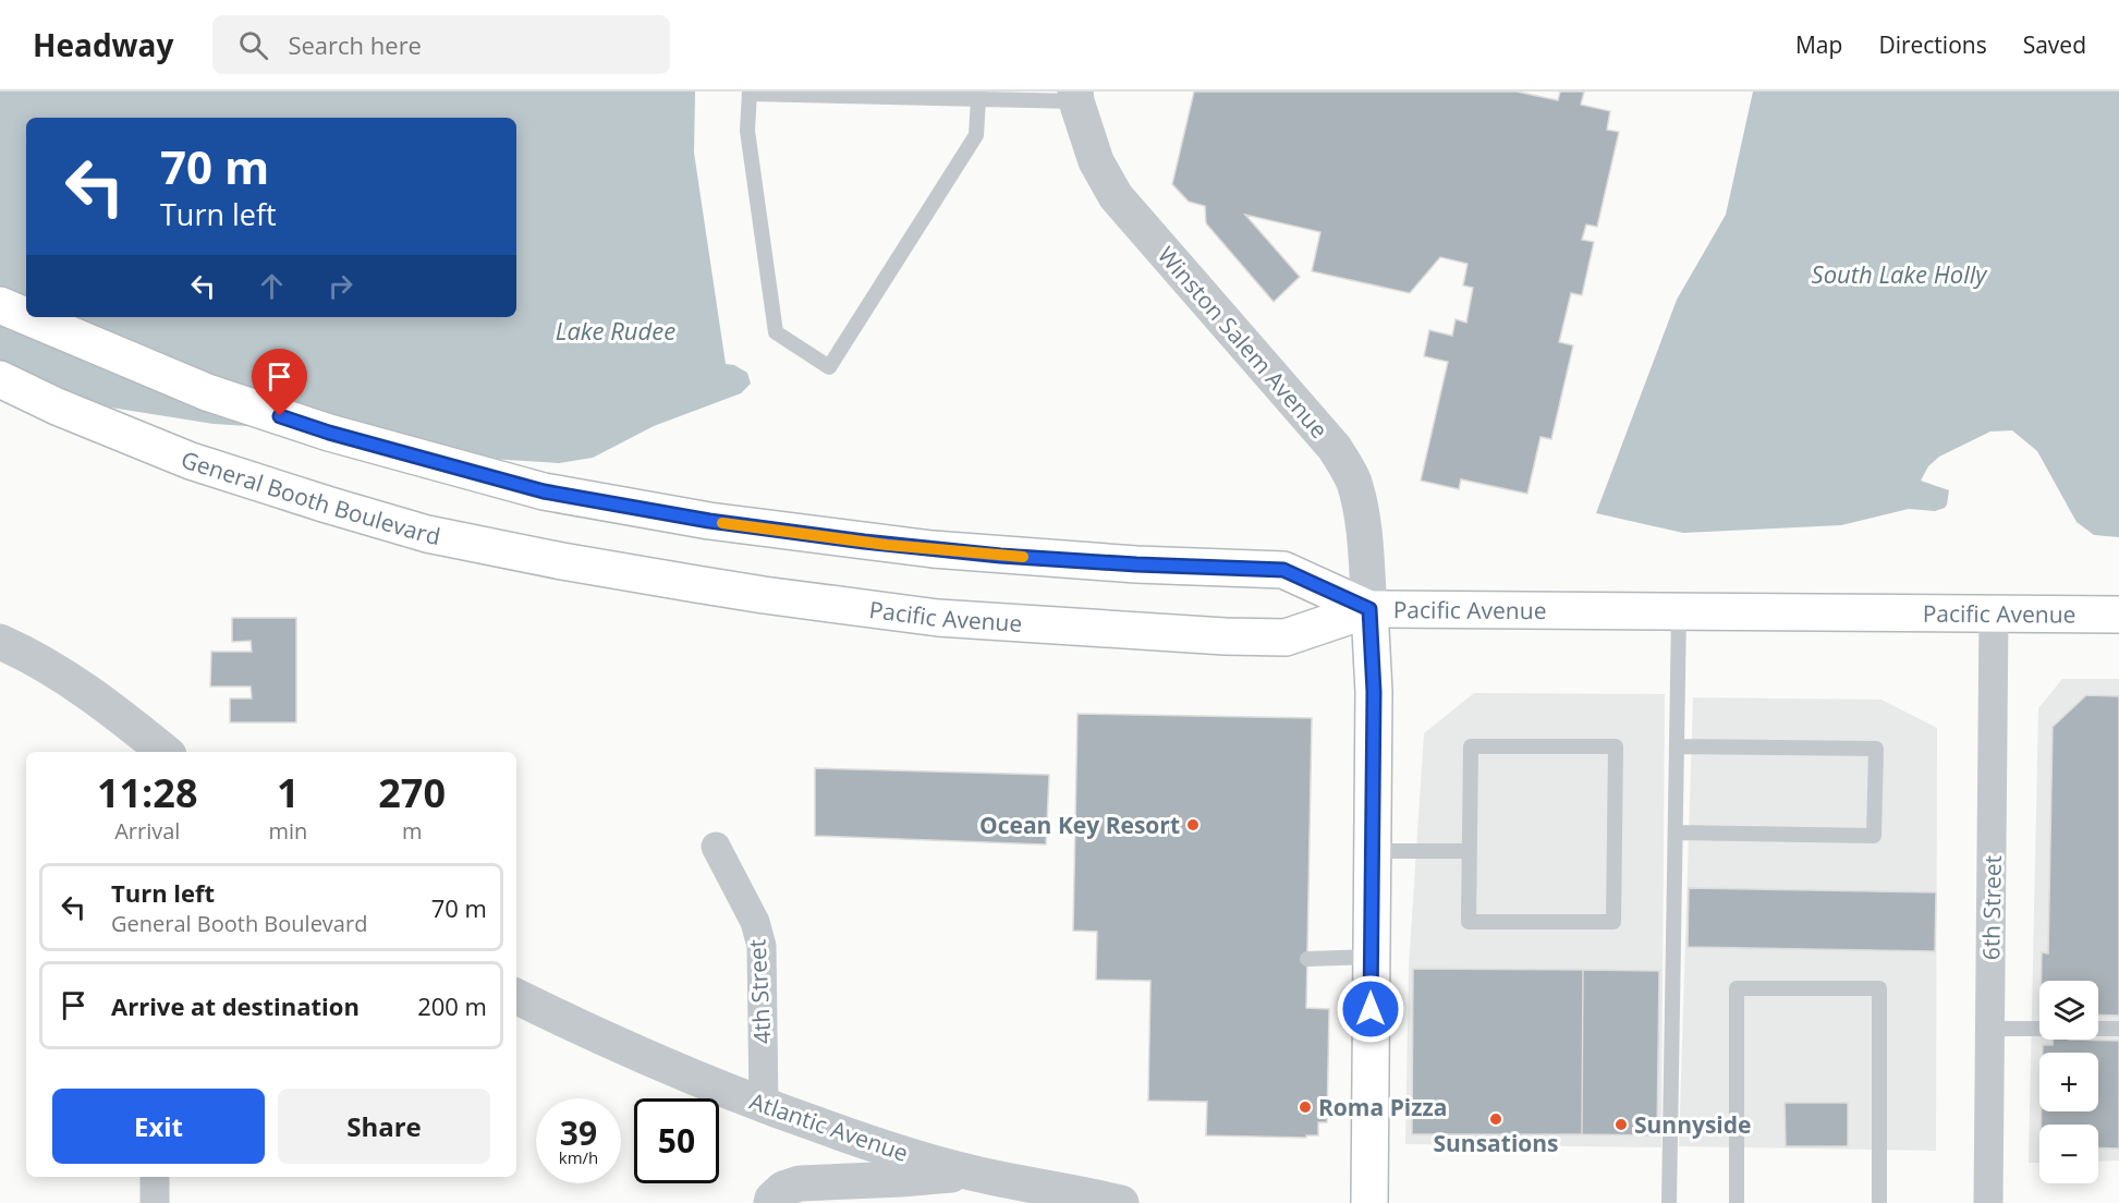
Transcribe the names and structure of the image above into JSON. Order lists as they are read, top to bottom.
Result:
{
  "streets": {
    "main road": ["General Booth Boulevard", "Pacific Avenue"],
    "street": [
      "Winston Salem Avenue",
      "6th Street",
      "4th Street",
      "Atlantic Avenue"
    ]
  },
  "crossings": [
    ["Winston Salem Avenue", "Pacific Avenue"],
    ["General Booth Boulevard", "Pacific Avenue"],
    ["Pacific Avenue", "6th Street"],
    ["4th Street", "Atlantic Avenue"]
  ],
  "water": ["South Lake Holly", "Lake Rudee"],
  "places": [
    "Ocean Key Resort",
    "Roma Pizza",
    "Sunsations",
    "Sunnyside"
  ],
  "page": {
    "header": "Headway",
    "search": "Search here",
    "nav": ["Map", "Directions", "Saved"],
    "turn": ["70 m", "Turn left"],
    "eta": [
      "11:28",
      "Arrival",
      "1",
      "min",
      "270",
      "m"
    ],
    "list": [
      {
        "name": "Turn left",
        "note": "General Booth Boulevard",
        "value": "70 m"
      },
      {
        "name": "Arrive at destination",
        "value": "200 m"
      }
    ],
    "map_buttons": ["+", "−"],
    "buttons": ["Exit", "Share"],
    "speed": "39 km/h",
    "limit": "50"
  }
}
